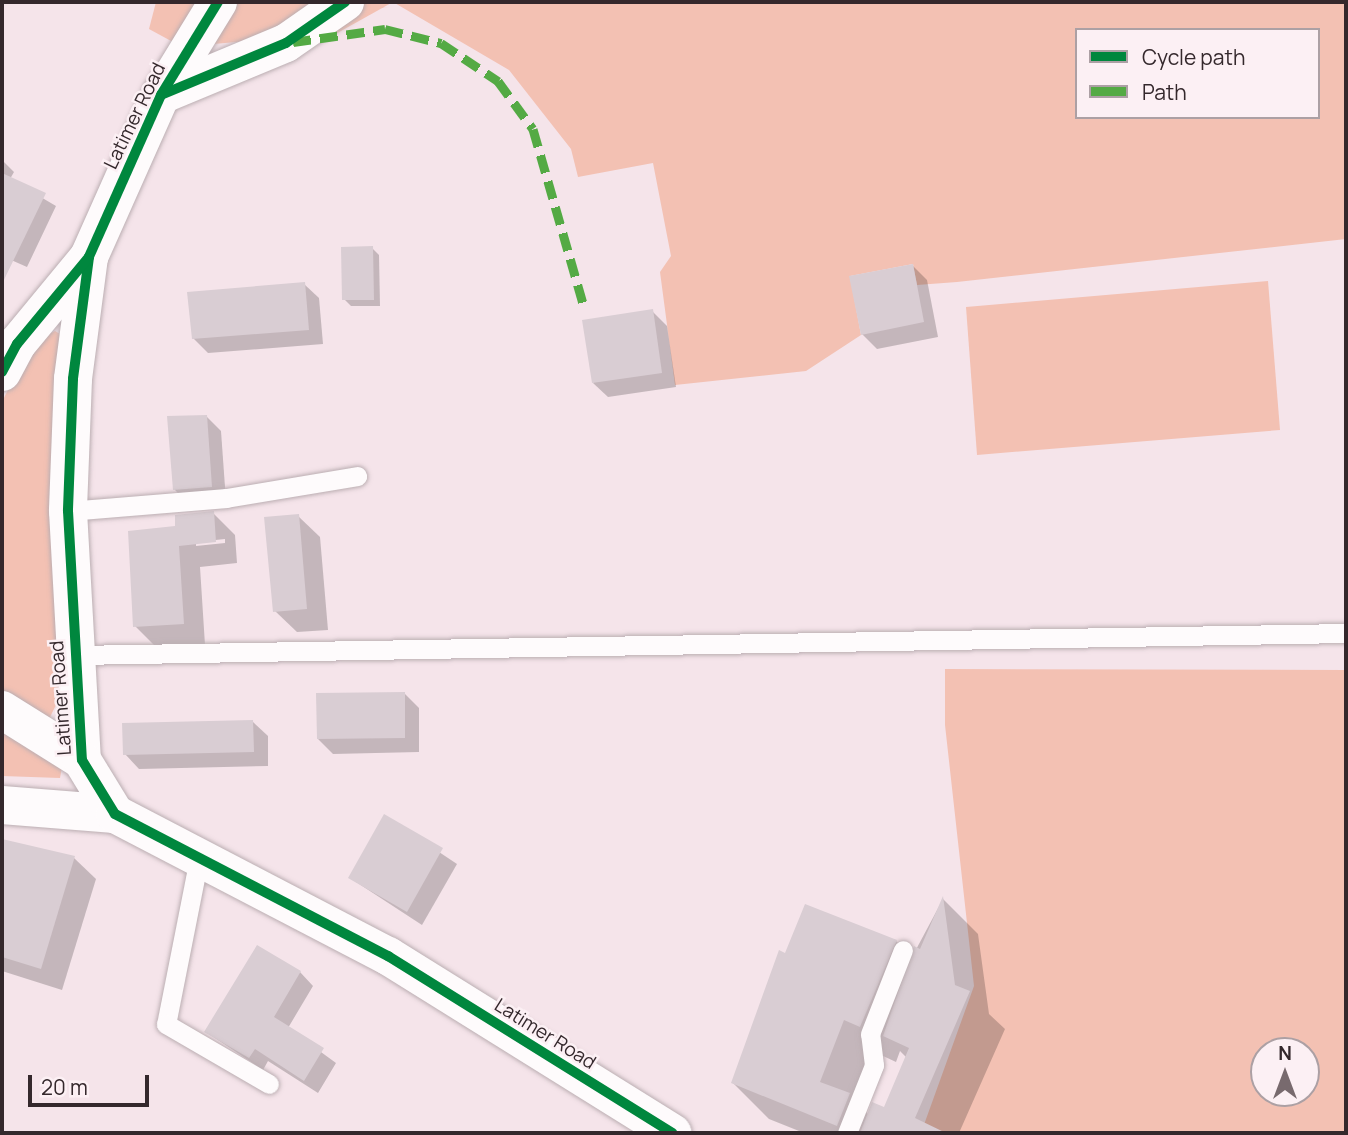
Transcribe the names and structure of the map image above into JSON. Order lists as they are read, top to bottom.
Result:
{
  "streets": {
    "street": ["Latimer Road"]
  },
  "legend": ["Cycle path", "Path"],
  "scale_bar": "20 m",
  "north": "top"
}
